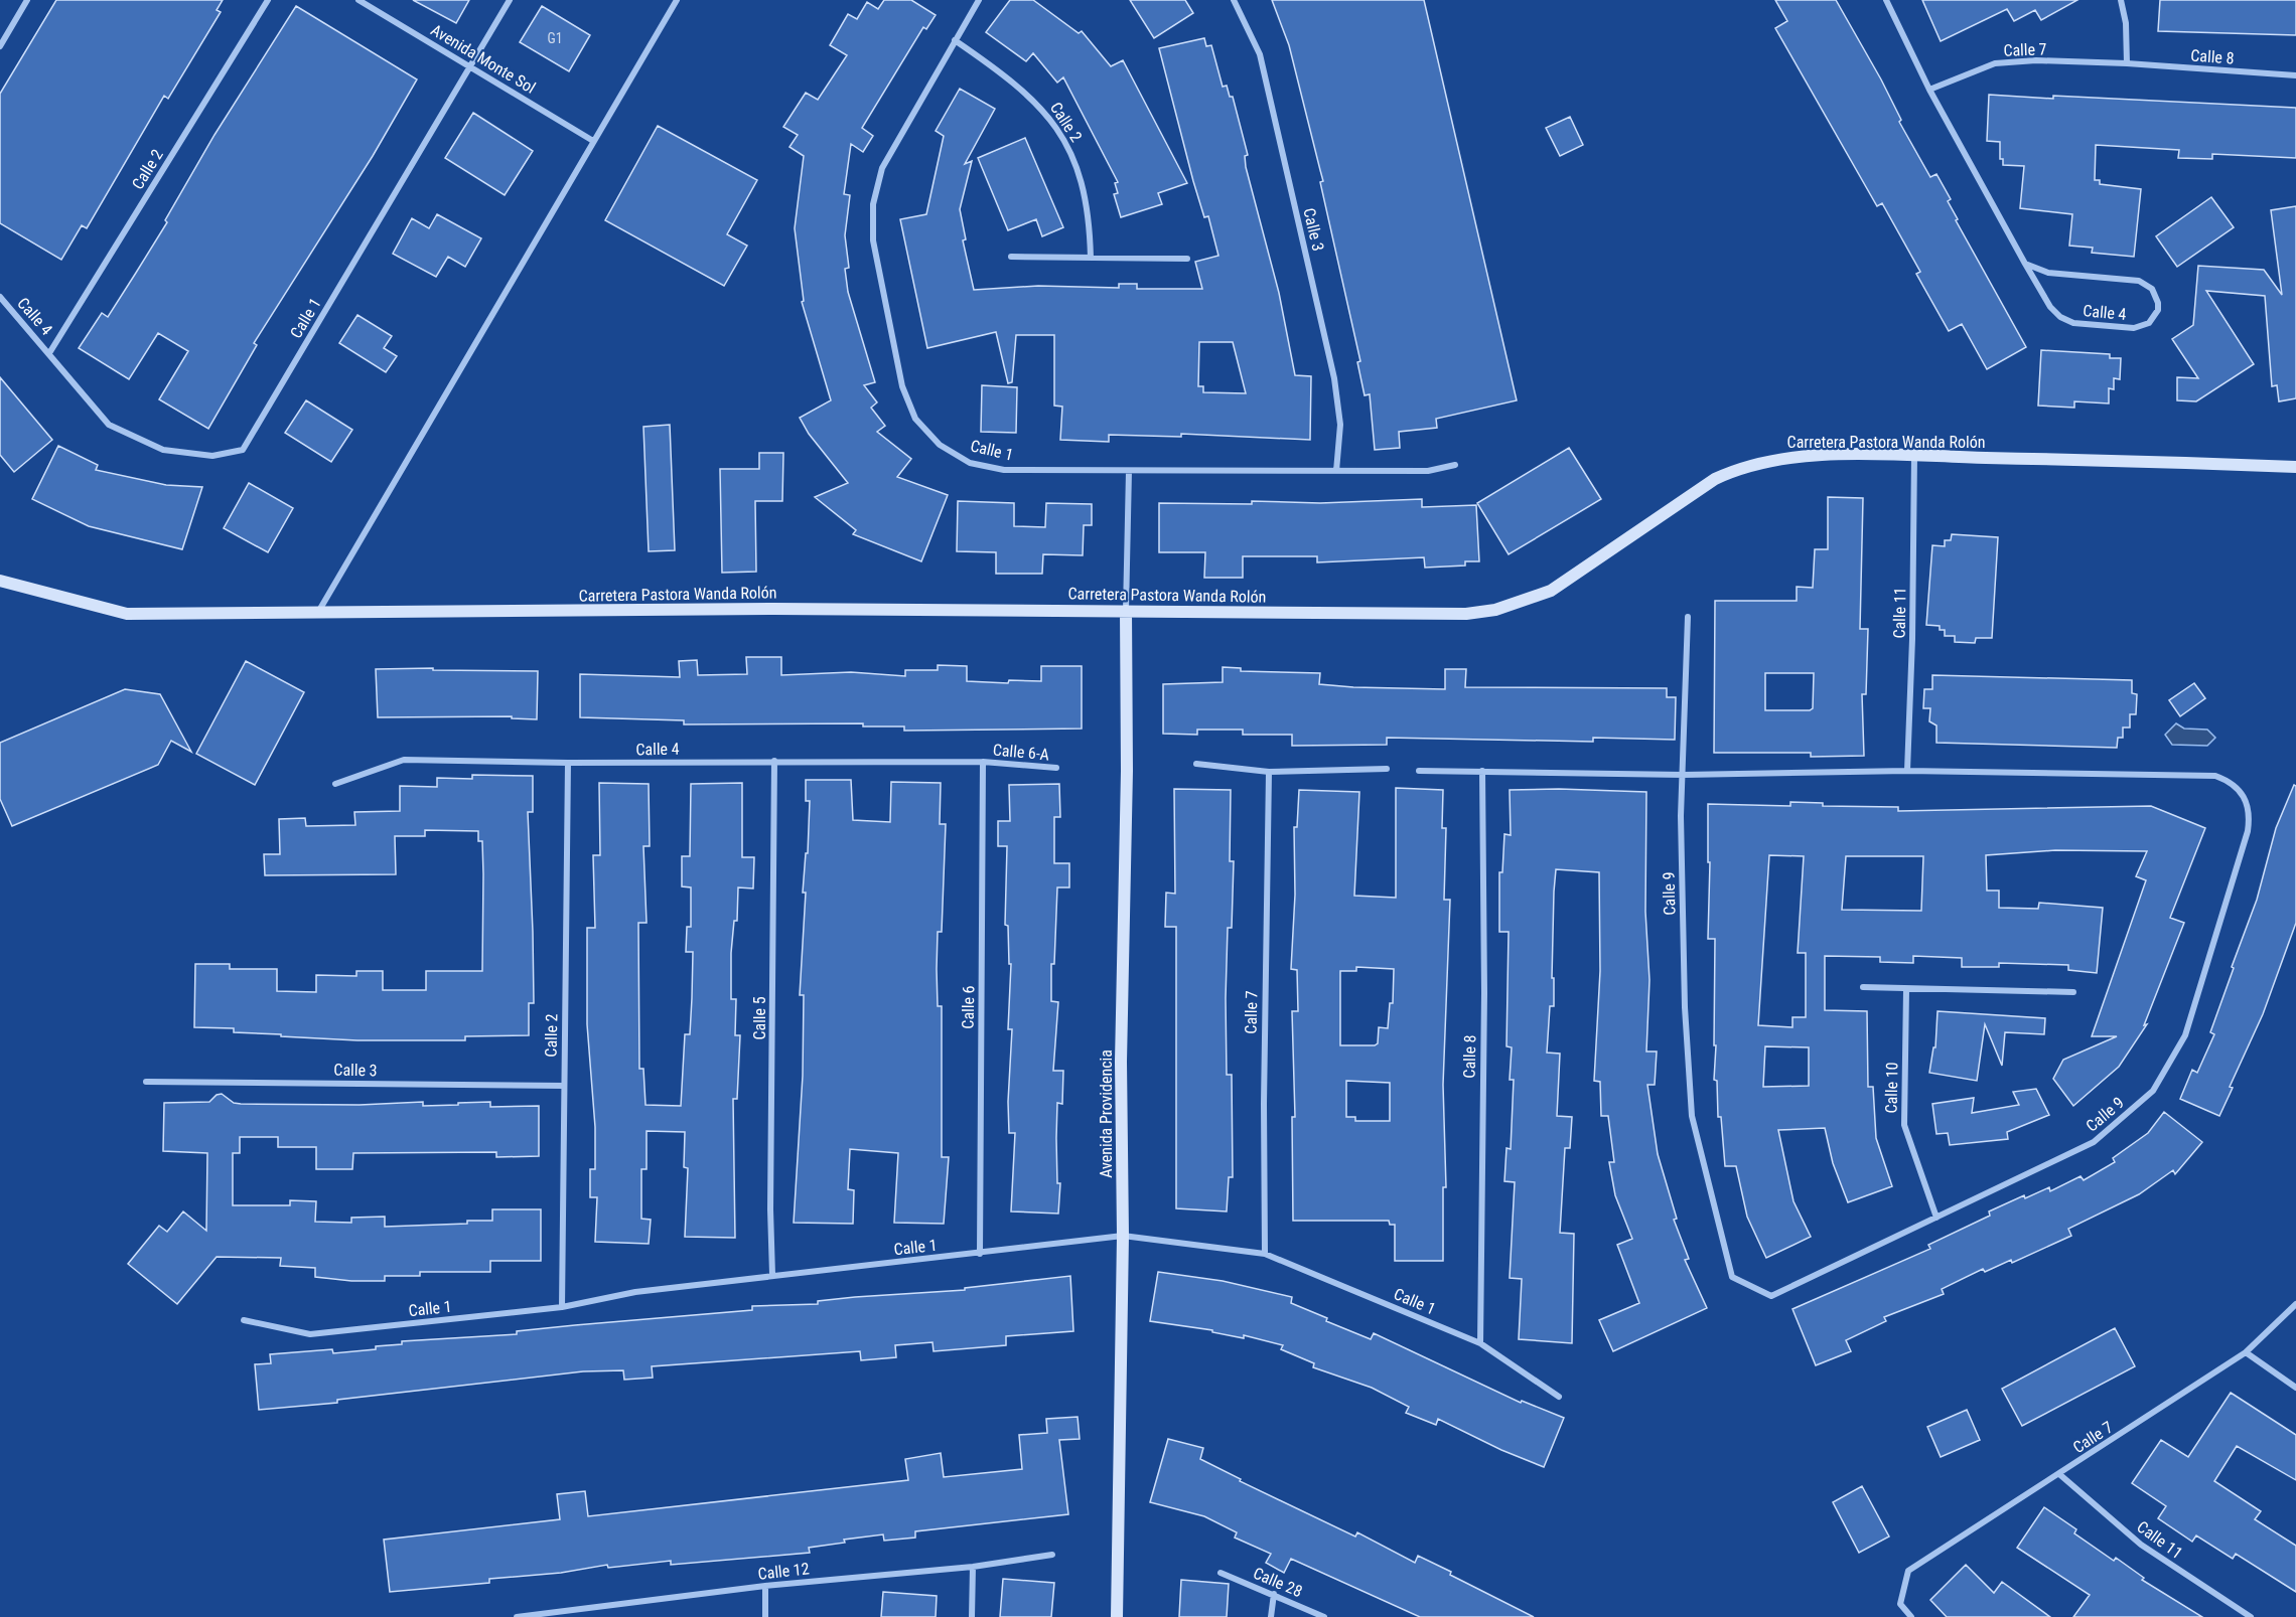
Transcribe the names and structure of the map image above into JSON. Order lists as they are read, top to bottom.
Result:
{
  "streets": {
    "street": [
      "Calle 7",
      "Calle 8",
      "Avenida Monte Sol",
      "Calle 2",
      "Calle 3",
      "Calle 4",
      "Calle 1",
      "Carretera Pastora Wanda Rolón",
      "Calle 11",
      "Calle 6-A",
      "Calle 9",
      "Calle 6",
      "Calle 5",
      "Calle 10",
      "Avenida Providencia",
      "Calle 12",
      "Calle 28"
    ]
  },
  "crossings": [
    ["Calle 7", "Calle 8"],
    ["Calle 7", "Calle 4"],
    ["Calle 7", "Calle 1"],
    ["Calle 7", "Calle 11"],
    ["Calle 8", "Calle 1"],
    ["Calle 8", "Calle 9"],
    ["Avenida Monte Sol", "Calle 1"],
    ["Calle 2", "Calle 3"],
    ["Calle 2", "Calle 4"],
    ["Calle 2", "Calle 1"],
    ["Calle 3", "Calle 1"],
    ["Calle 4", "Calle 1"],
    ["Calle 4", "Calle 6-A"],
    ["Calle 4", "Calle 6"],
    ["Calle 4", "Calle 5"],
    ["Calle 1", "Calle 6"],
    ["Calle 1", "Calle 5"],
    ["Calle 1", "Avenida Providencia"],
    ["Carretera Pastora Wanda Rolón", "Calle 11"],
    ["Carretera Pastora Wanda Rolón", "Avenida Providencia"],
    ["Calle 11", "Calle 9"],
    ["Calle 6-A", "Calle 6"],
    ["Calle 9", "Calle 10"]
  ],
  "house_numbers": ["G1"]
}
